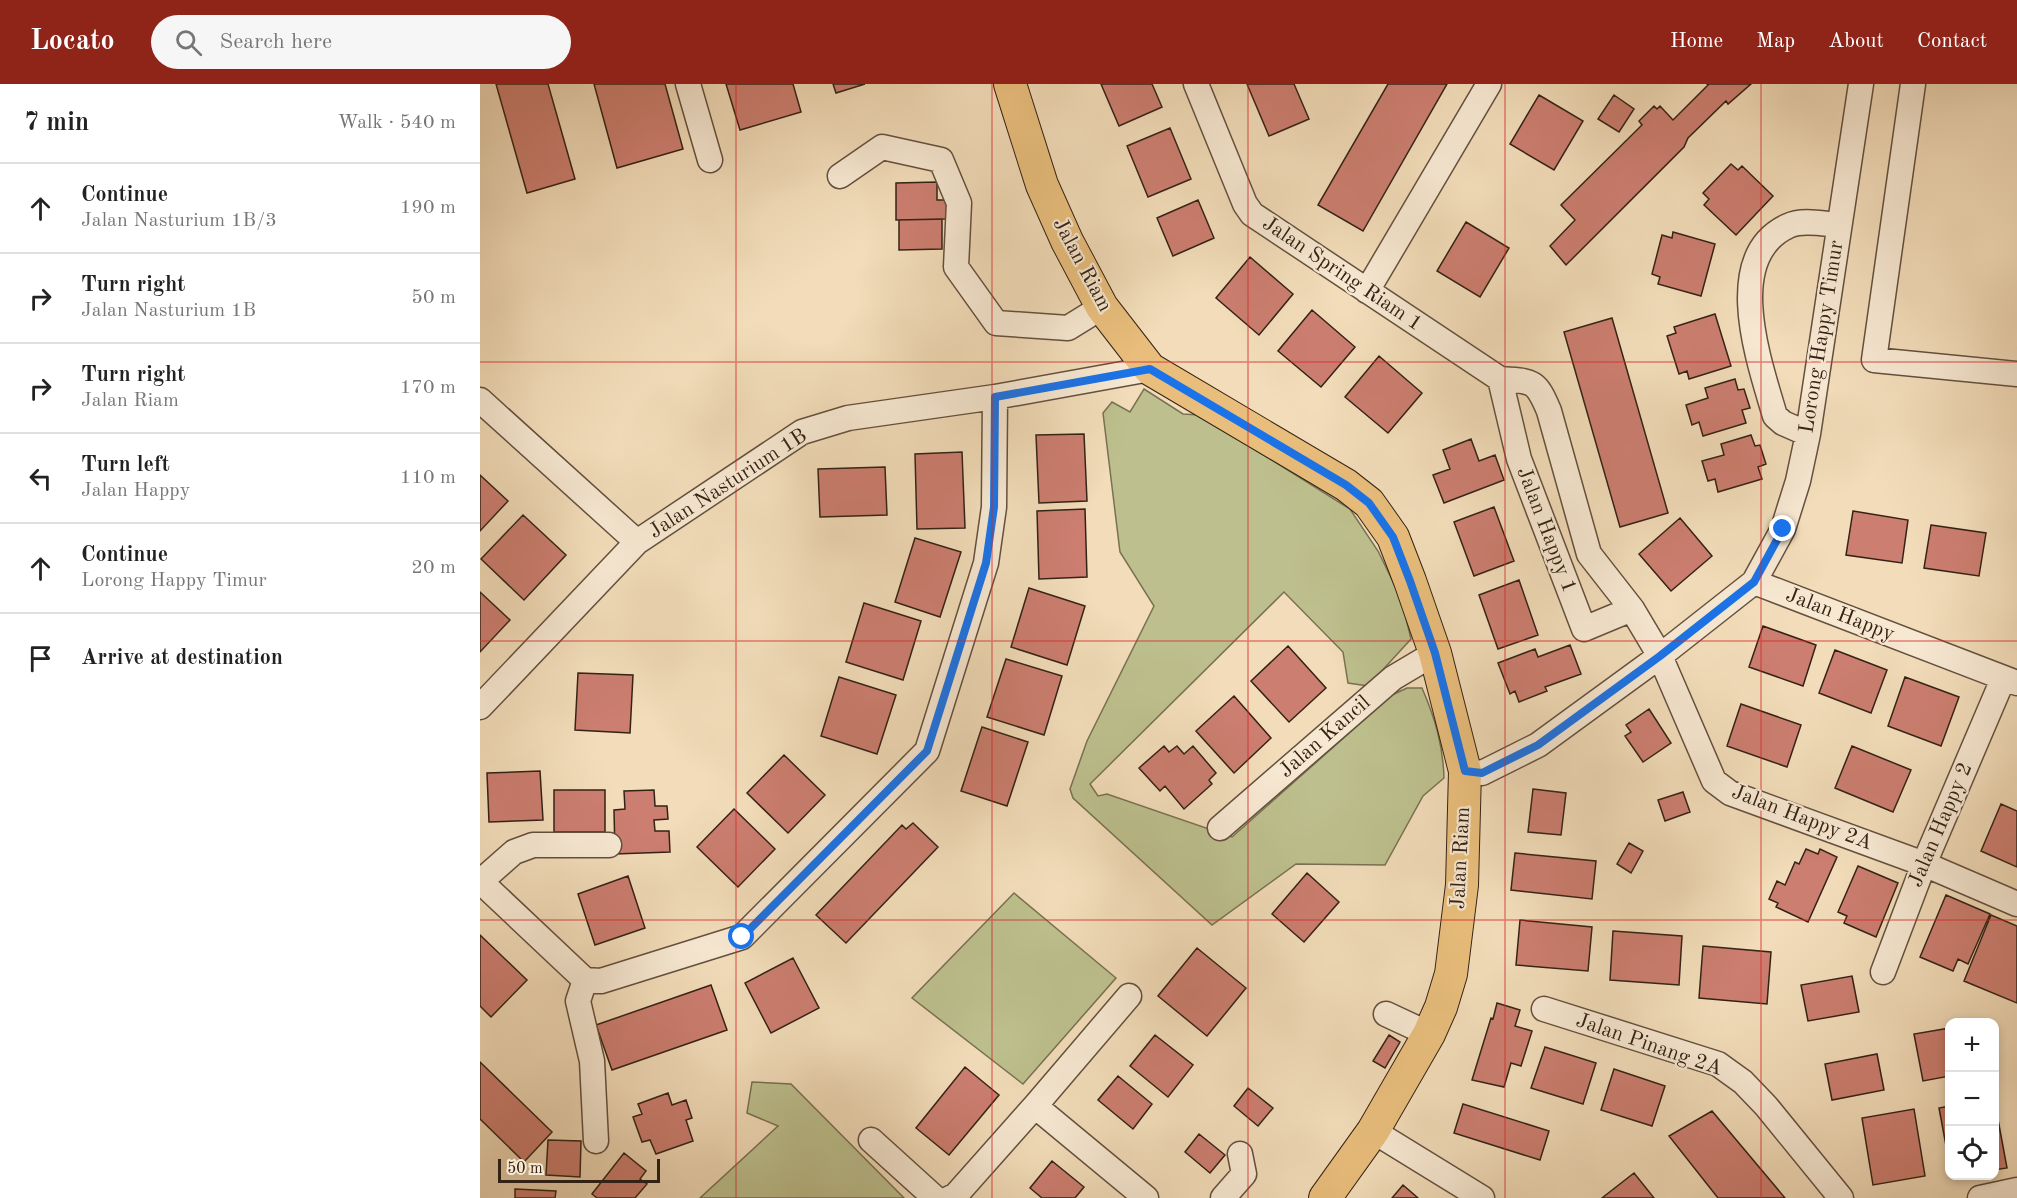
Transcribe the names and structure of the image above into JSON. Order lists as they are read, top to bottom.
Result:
{
  "streets": {
    "main road": ["Jalan Riam"],
    "street": [
      "Jalan Spring Riam 1",
      "Lorong Happy Timur",
      "Jalan Nasturium 1B",
      "Jalan Happy 1",
      "Jalan Happy",
      "Jalan Kancil",
      "Jalan Happy 2A",
      "Jalan Happy 2",
      "Jalan Pinang 2A"
    ]
  },
  "crossings": [
    ["Jalan Riam", "Jalan Nasturium 1B"],
    ["Jalan Riam", "Jalan Kancil"],
    ["Jalan Spring Riam 1", "Jalan Happy 1"],
    ["Lorong Happy Timur", "Jalan Happy"],
    ["Jalan Happy 1", "Jalan Happy 2A"],
    ["Jalan Happy", "Jalan Happy 2"],
    ["Jalan Happy 2A", "Jalan Happy 2"]
  ],
  "scale_bar": "50 m",
  "page": {
    "header": "Locato",
    "search": "Search here",
    "nav": [
      "Home",
      "Map",
      "About",
      "Contact"
    ],
    "heading": ["7 min", "Walk · 540 m"],
    "list": [
      ["Continue", "Jalan Nasturium 1B/3", "190 m"],
      ["Turn right", "Jalan Nasturium 1B", "50 m"],
      ["Turn right", "Jalan Riam", "170 m"],
      ["Turn left", "Jalan Happy", "110 m"],
      ["Continue", "Lorong Happy Timur", "20 m"],
      "Arrive at destination"
    ],
    "map_buttons": ["+", "−"],
    "scale": "50 m"
  }
}
